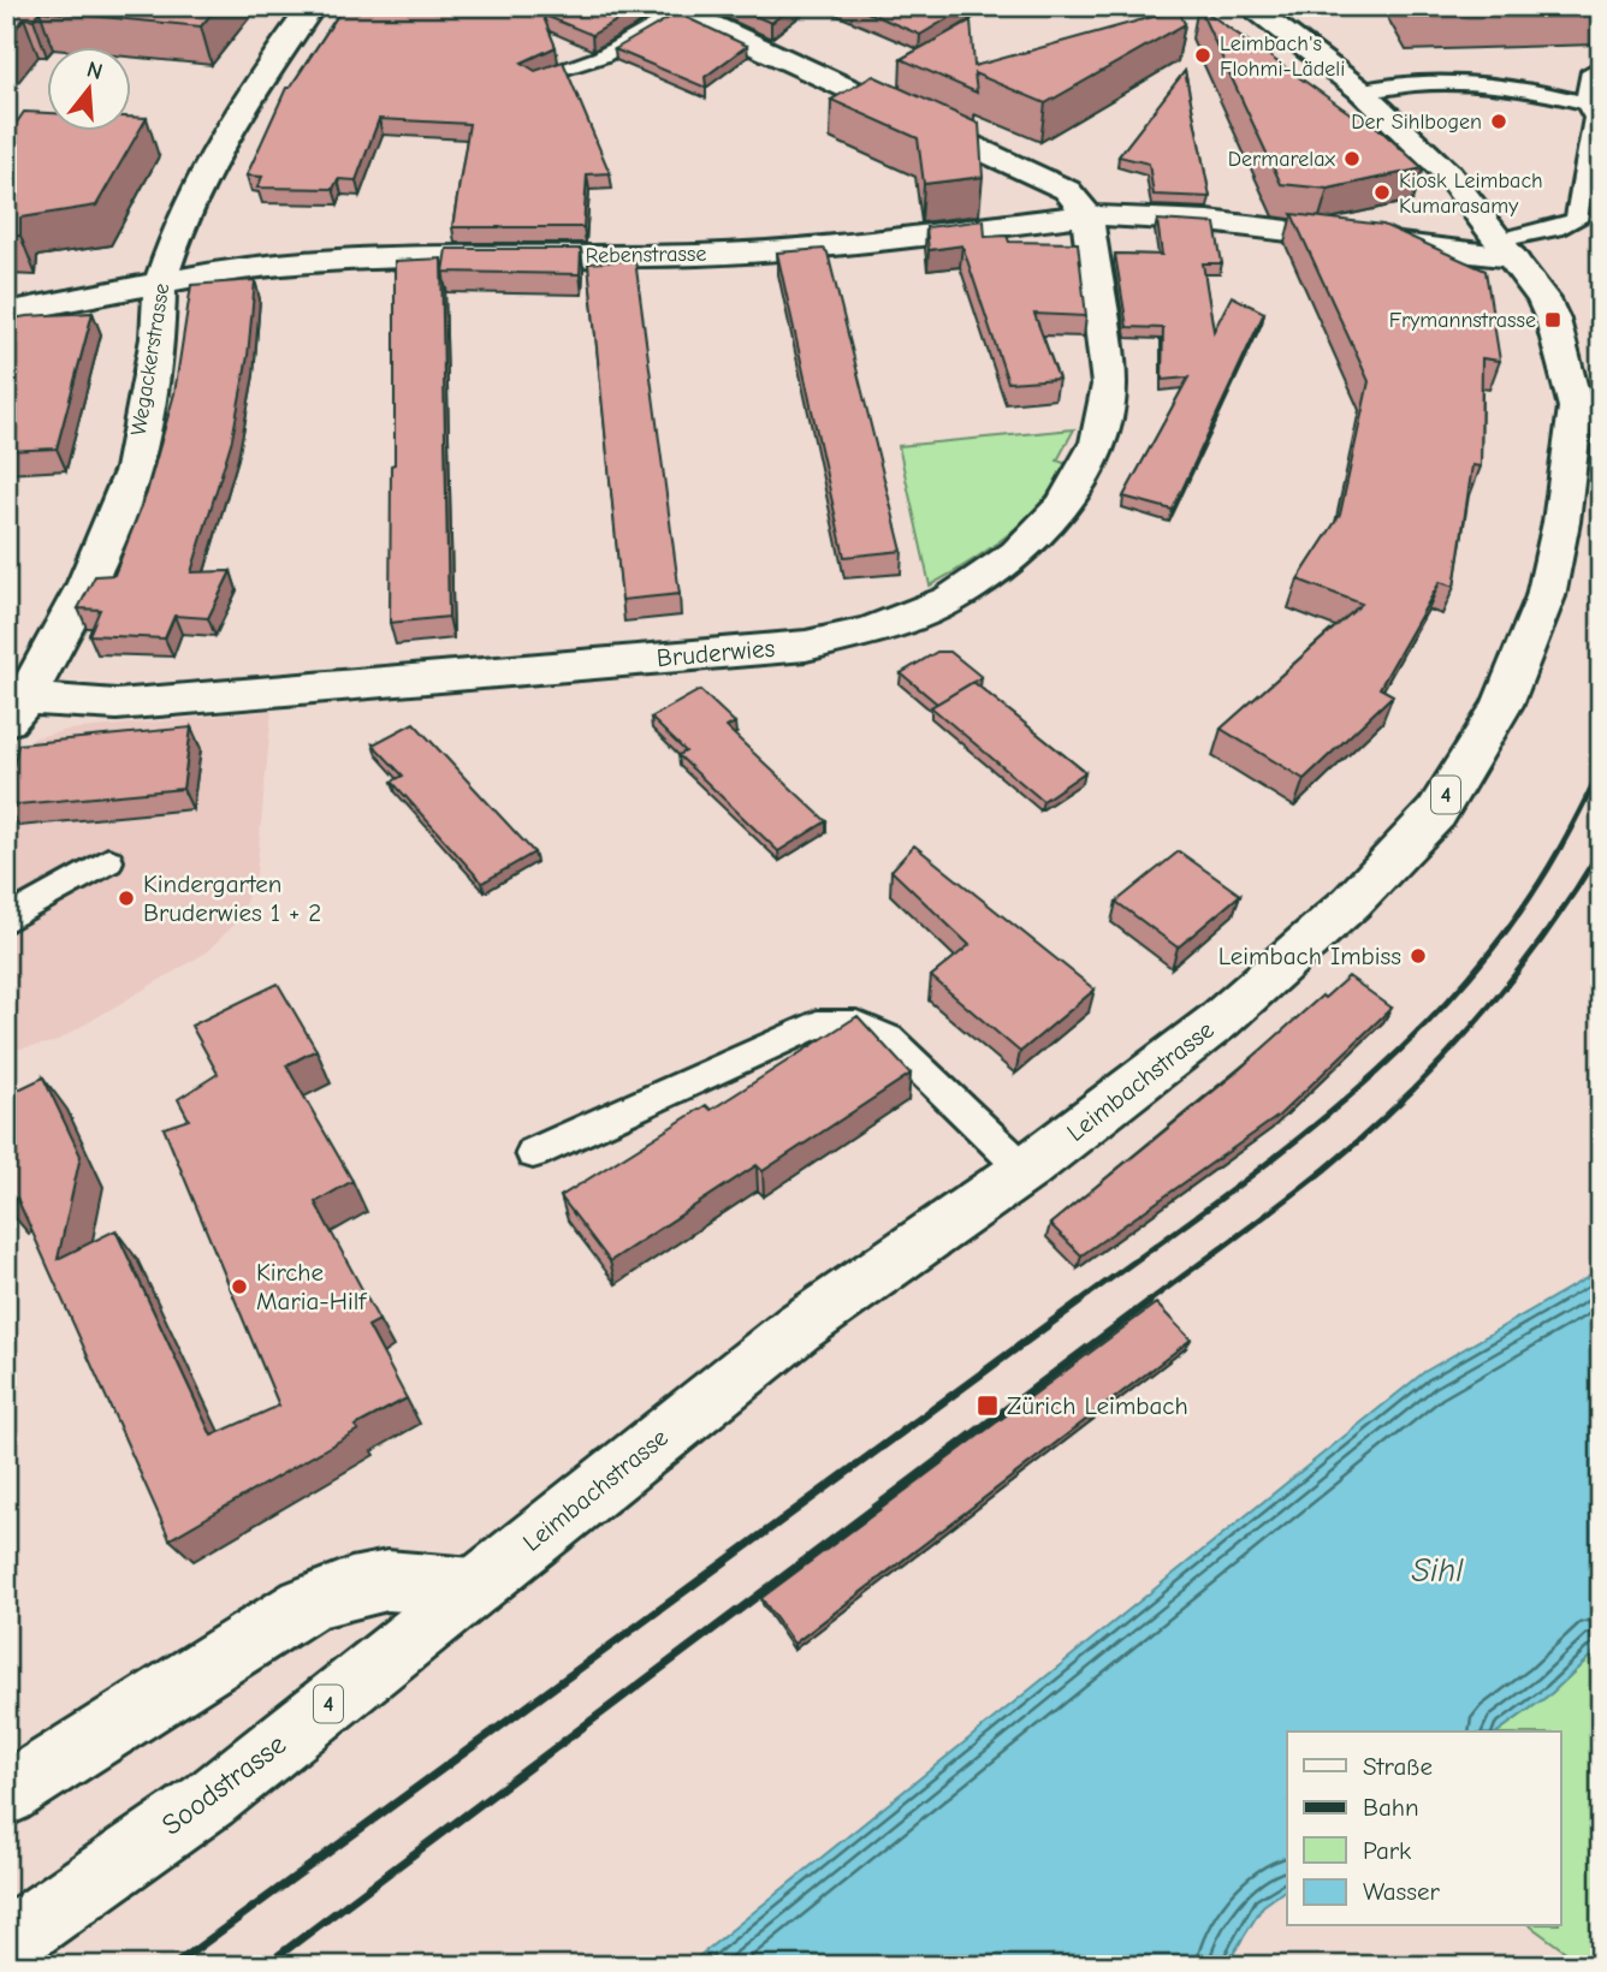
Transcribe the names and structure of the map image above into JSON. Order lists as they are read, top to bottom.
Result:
{
  "streets": {
    "street": [
      "Rebenstrasse",
      "Wegackerstrasse",
      "Bruderwies",
      "4",
      "Leimbachstrasse",
      "Soodstrasse"
    ]
  },
  "crossings": [
    ["Rebenstrasse", "Wegackerstrasse"],
    ["Rebenstrasse", "Bruderwies"],
    ["Wegackerstrasse", "Bruderwies"],
    ["Leimbachstrasse", "Soodstrasse"]
  ],
  "water": ["Sihl"],
  "places": {
    "other": [
      "Leimbach's Flohmi-Lädeli",
      "Der Sihlbogen",
      "Dermarelax",
      "Kiosk Leimbach Kumarasamy",
      "Kindergarten Bruderwies 1 + 2",
      "Leimbach Imbiss",
      "Kirche Maria-Hilf"
    ],
    "transit": ["Frymannstrasse", "Zürich Leimbach"]
  },
  "legend": [
    "Straße",
    "Bahn",
    "Park",
    "Wasser"
  ],
  "north": "top"
}
